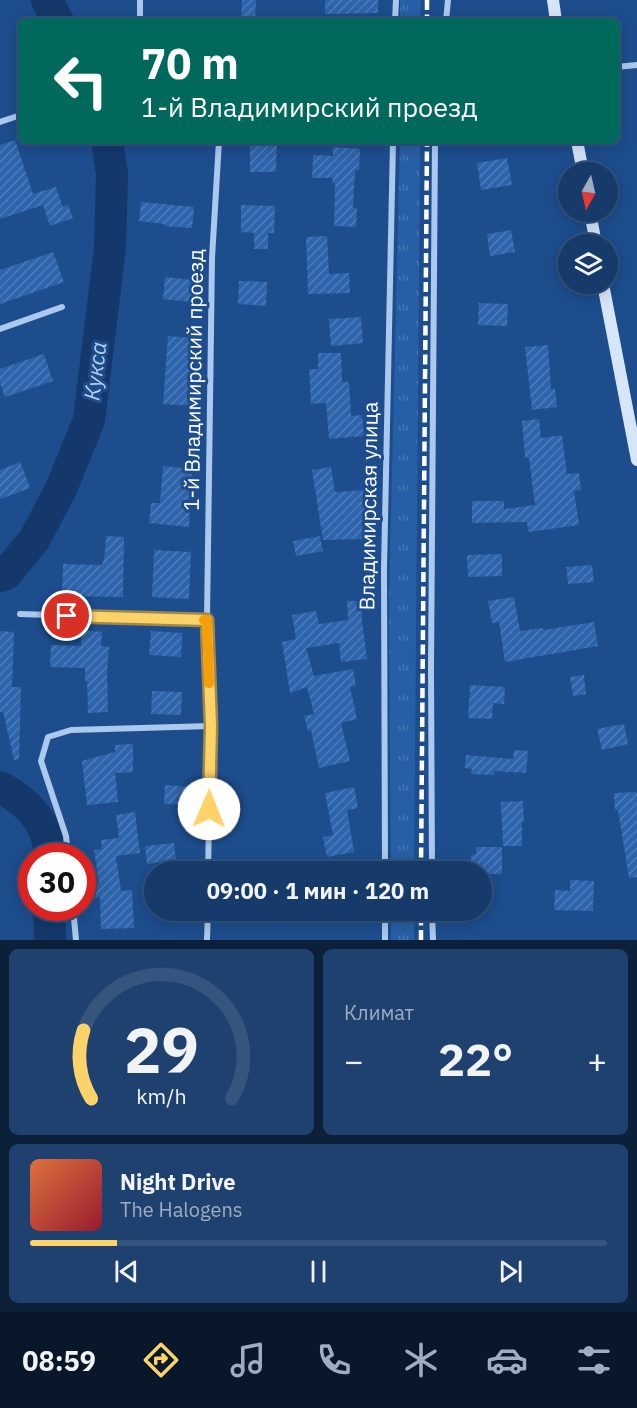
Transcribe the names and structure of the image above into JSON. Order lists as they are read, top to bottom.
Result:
{
  "streets": {
    "street": ["1-й Владимирский проезд", "Владимирская улица"]
  },
  "water": ["Кукса"],
  "north": "bottom",
  "page": {
    "turn": ["70 m", "1-й Владимирский проезд"],
    "limit": "30",
    "trip": "09:00 · 1 мин · 120 m",
    "tile": "Климат",
    "heat": ["−", "22°", "+"],
    "song": ["Night Drive", "The Halogens"],
    "tabs": "08:59",
    "gauge": ["29", "km/h"]
  }
}
